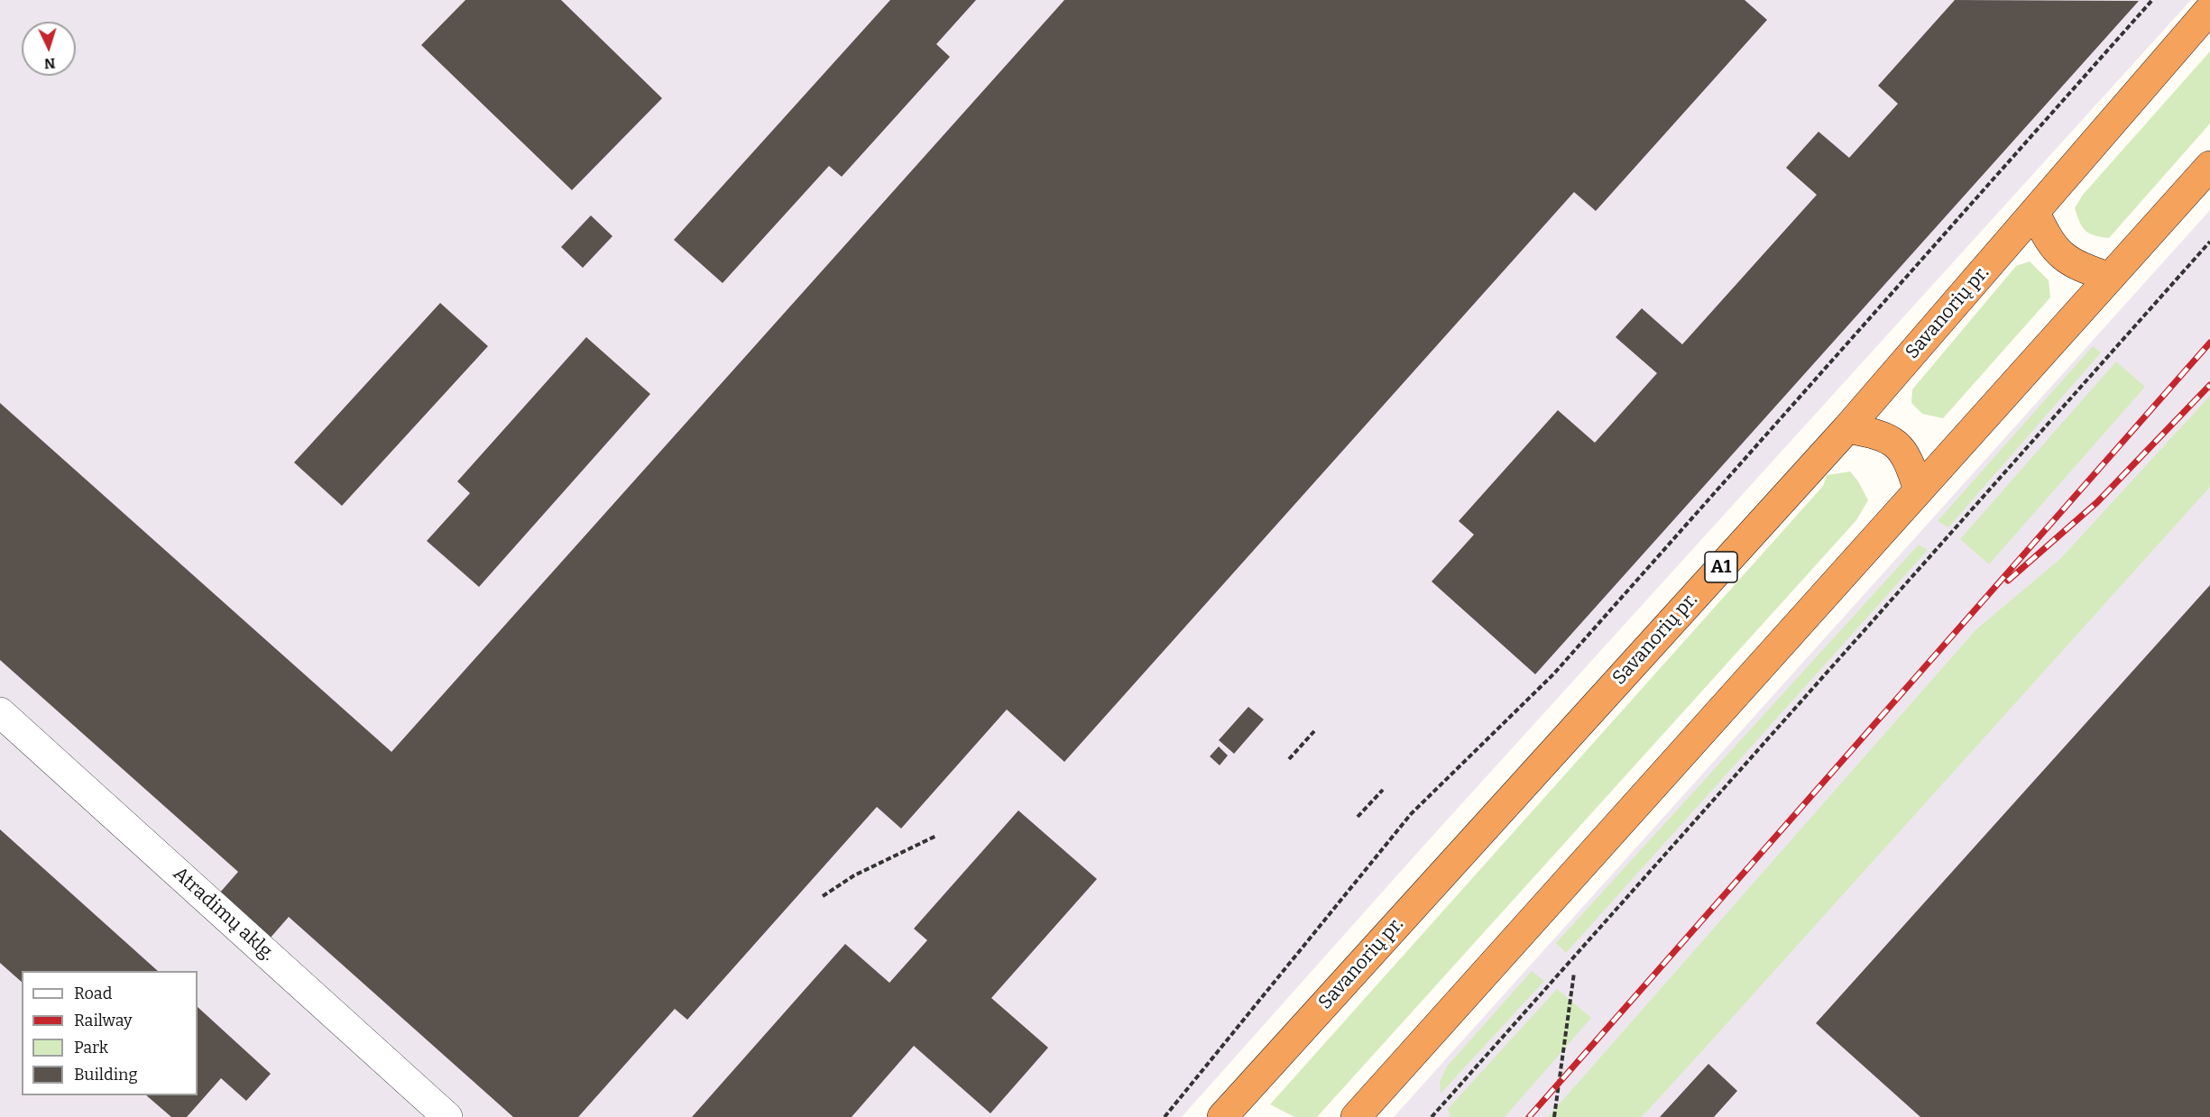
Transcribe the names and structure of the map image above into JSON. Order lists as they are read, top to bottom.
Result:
{
  "streets": {
    "highway": ["Savanorių pr.", "A1"],
    "street": ["Atradimų aklg."]
  },
  "legend": [
    "Road",
    "Railway",
    "Park",
    "Building"
  ],
  "north": "bottom"
}
